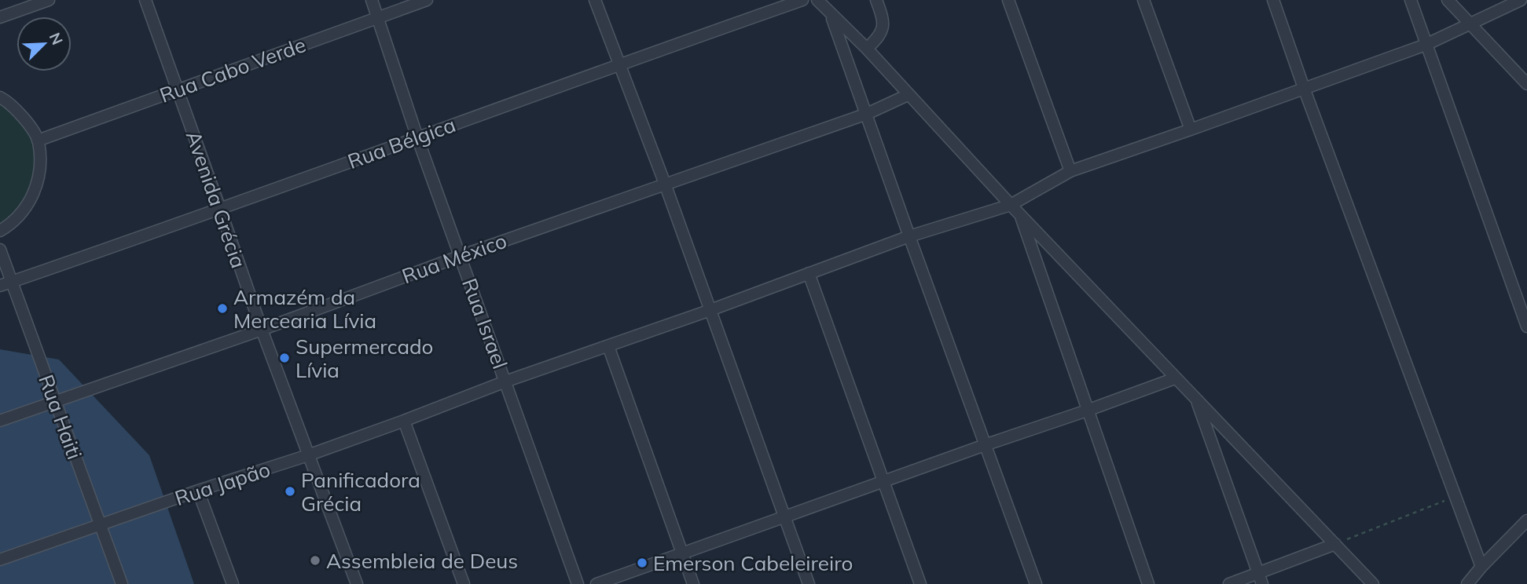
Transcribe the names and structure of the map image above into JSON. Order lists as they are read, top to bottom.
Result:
{
  "streets": {
    "street": [
      "Rua Cabo Verde",
      "Rua Bélgica",
      "Avenida Grécia",
      "Rua México",
      "Rua Israel",
      "Rua Haiti",
      "Rua Japão"
    ]
  },
  "crossings": [
    ["Rua Cabo Verde", "Avenida Grécia"],
    ["Rua Cabo Verde", "Rua Israel"],
    ["Rua Bélgica", "Avenida Grécia"],
    ["Rua Bélgica", "Rua Israel"],
    ["Rua Bélgica", "Rua Haiti"],
    ["Avenida Grécia", "Rua México"],
    ["Avenida Grécia", "Rua Japão"],
    ["Rua México", "Rua Israel"],
    ["Rua México", "Rua Haiti"],
    ["Rua Israel", "Rua Japão"],
    ["Rua Haiti", "Rua Japão"]
  ],
  "places": [
    "Armazém da Mercearia Lívia",
    "Supermercado Lívia",
    "Panificadora Grécia",
    "Assembleia de Deus",
    "Emerson Cabeleireiro"
  ],
  "north": "top right"
}
